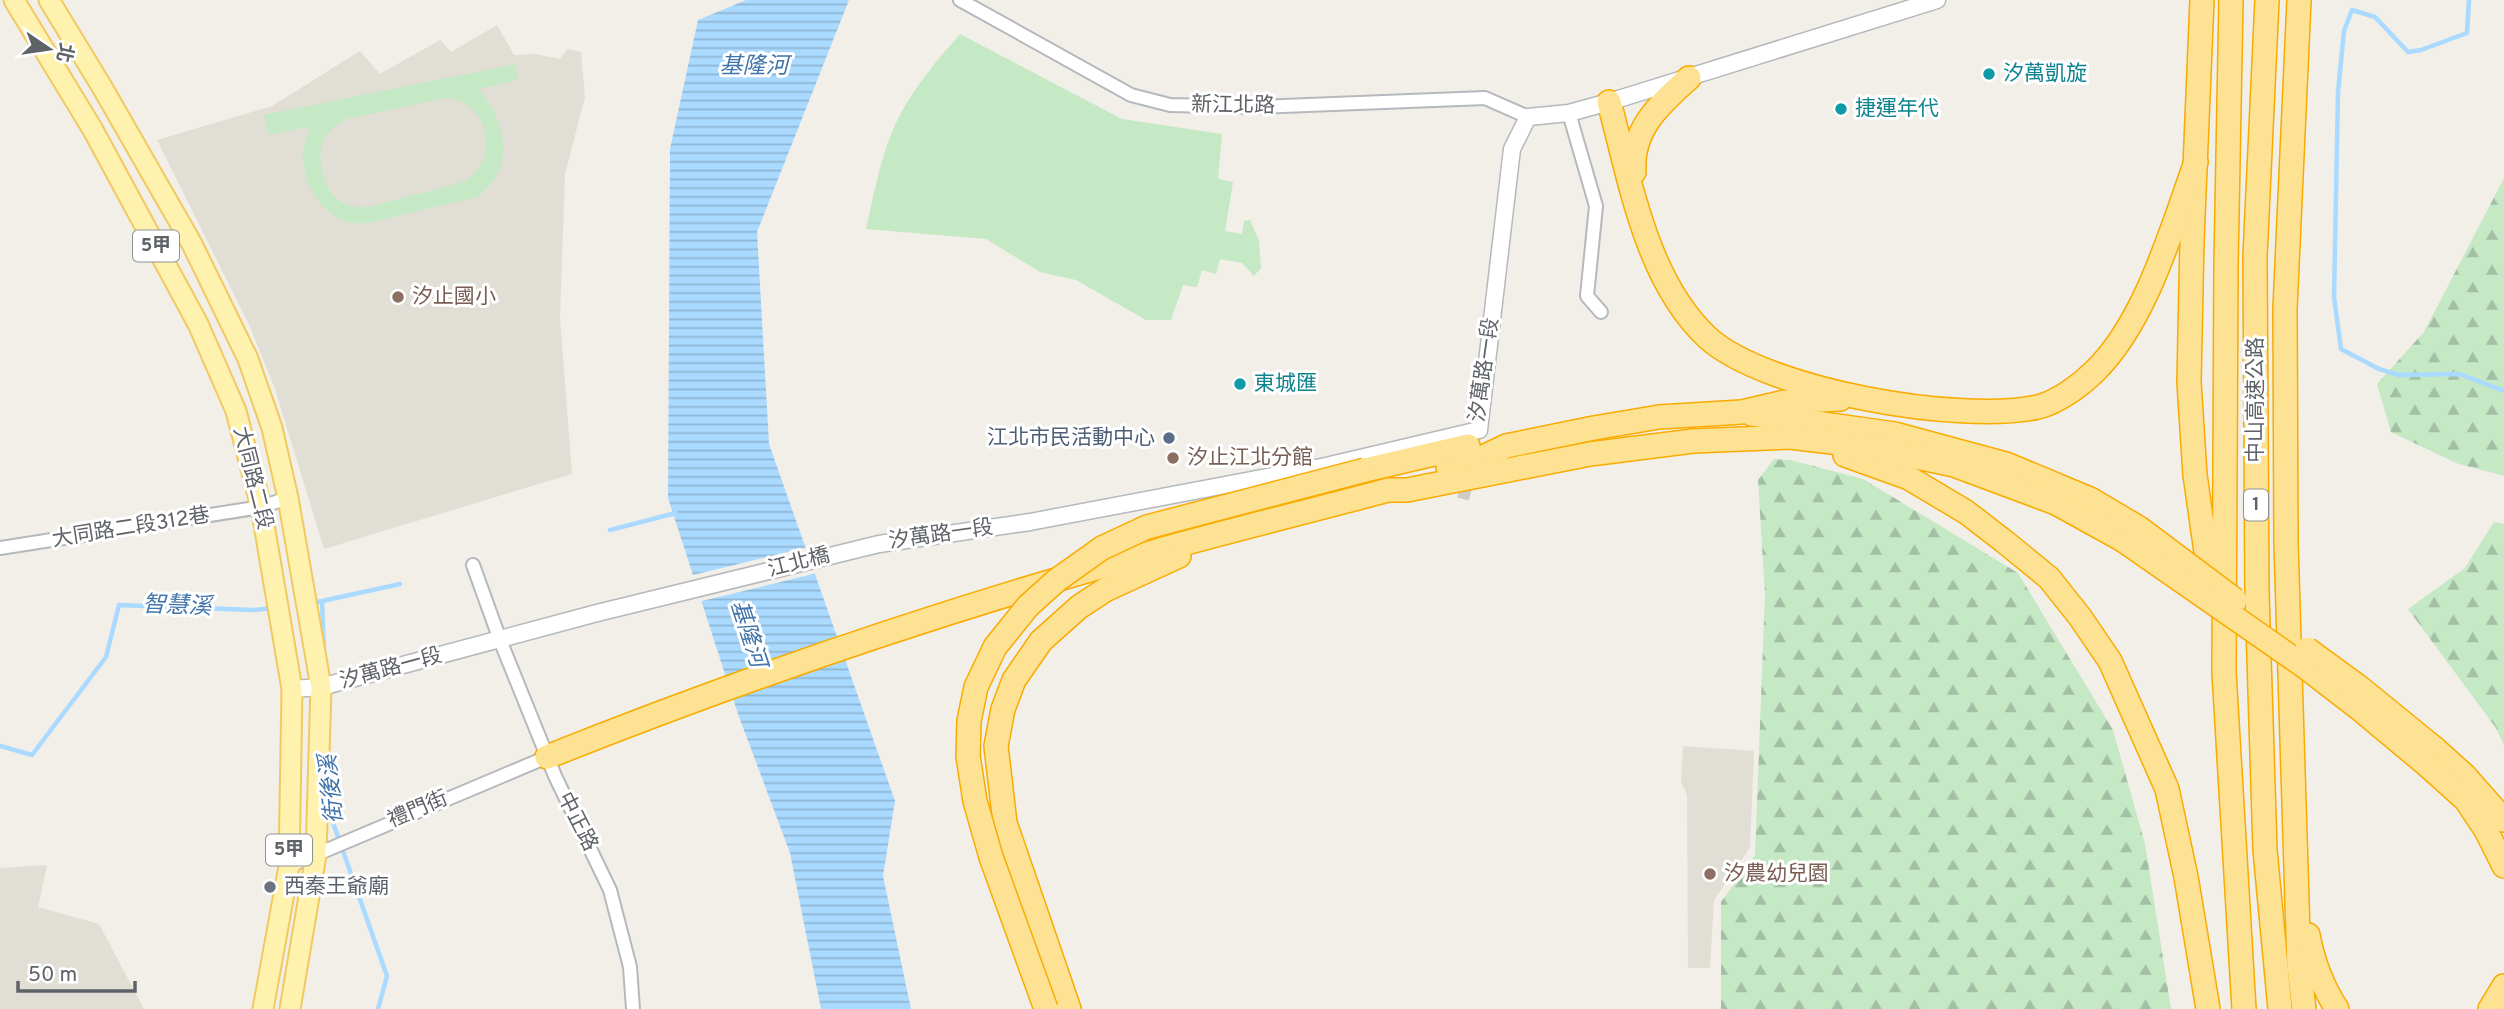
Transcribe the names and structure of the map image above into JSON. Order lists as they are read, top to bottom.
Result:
{
  "streets": {
    "highway": ["中山高速公路", "1"],
    "main road": ["5甲", "大同路二段"],
    "street": [
      "新江北路",
      "汐萬路一段",
      "大同路二段312巷",
      "江北橋",
      "禮門街",
      "中正路"
    ]
  },
  "crossings": [
    ["新江北路", "汐萬路一段"],
    ["汐萬路一段", "大同路二段"],
    ["汐萬路一段", "江北橋"],
    ["汐萬路一段", "中正路"],
    ["大同路二段", "大同路二段312巷"],
    ["大同路二段", "禮門街"],
    ["禮門街", "中正路"]
  ],
  "water": ["基隆河", "智慧溪", "街後溪"],
  "places": [
    "汐萬凱旋",
    "捷運年代",
    "汐止國小",
    "東城匯",
    "江北市民活動中心",
    "汐止江北分館",
    "汐農幼兒園",
    "西秦王爺廟"
  ],
  "scale_bar": "50 m",
  "north": "right"
}
